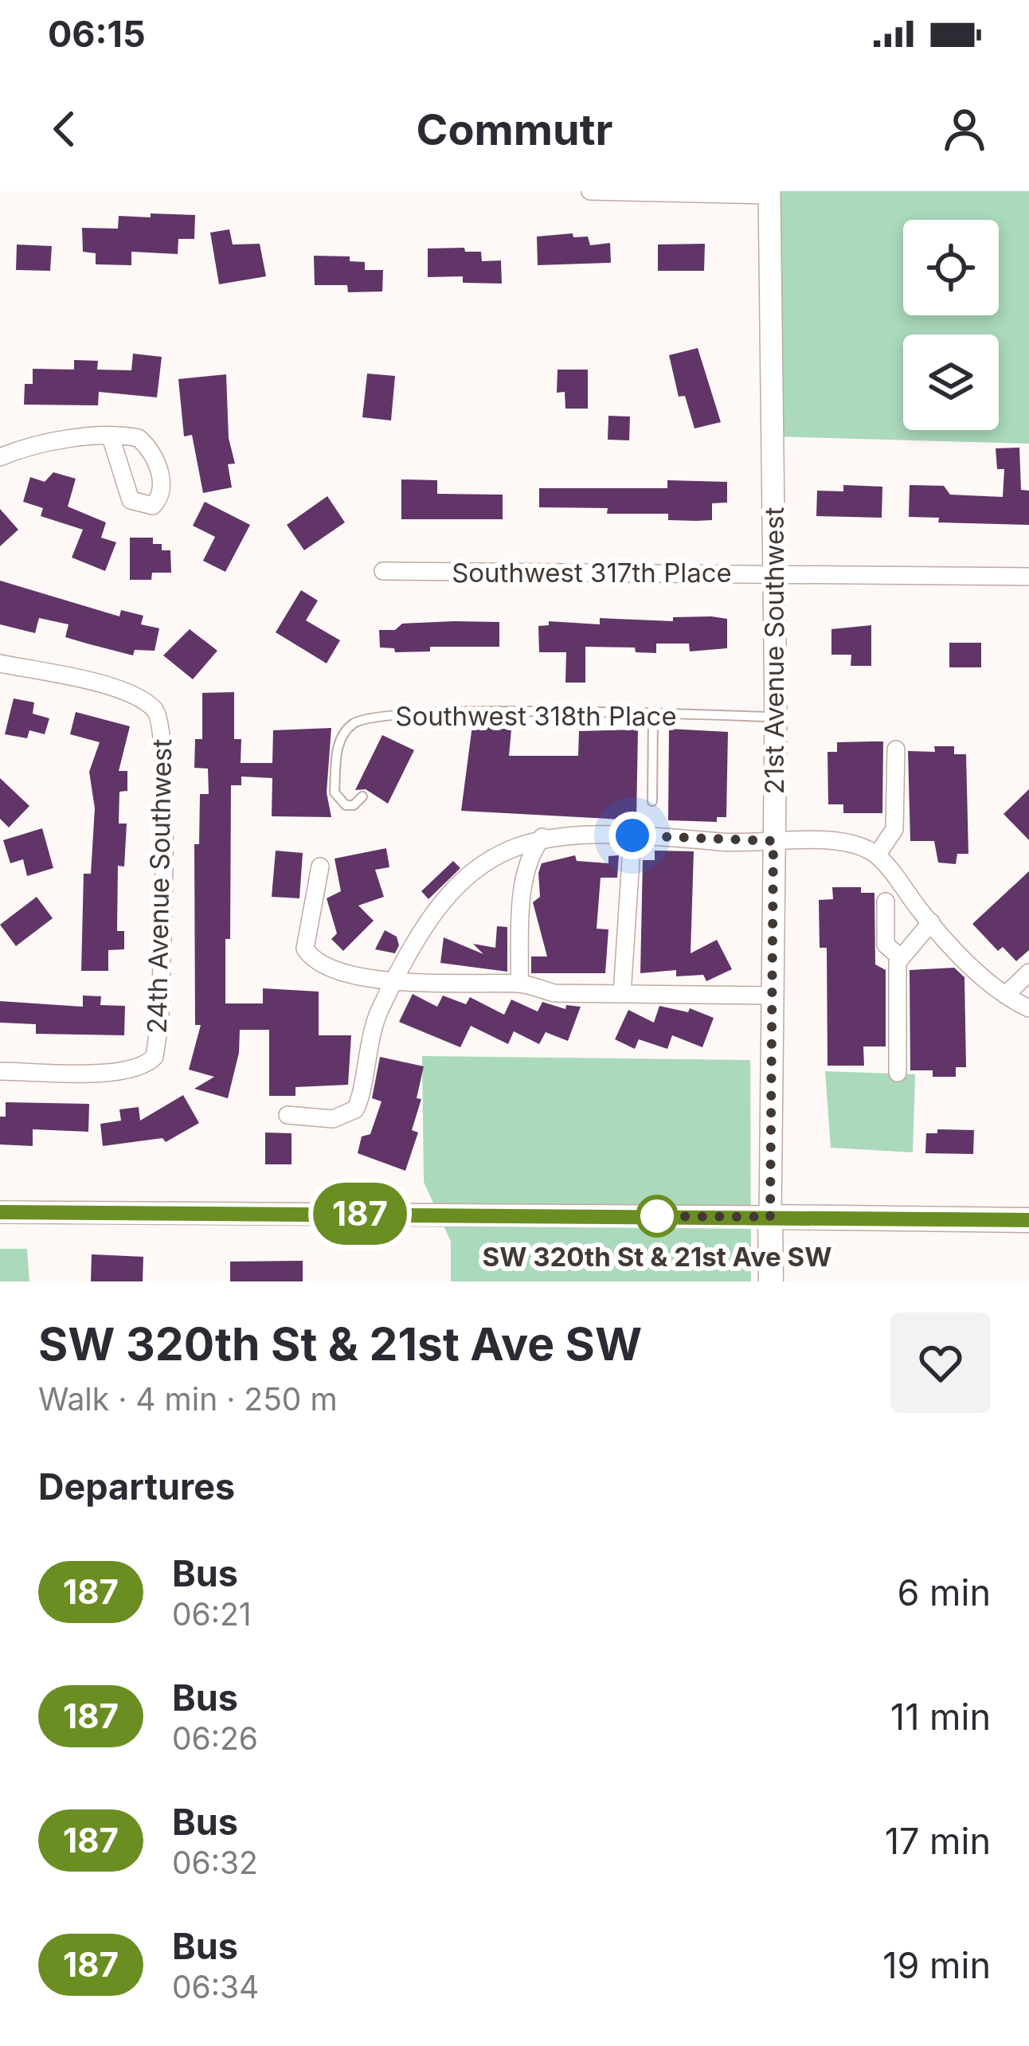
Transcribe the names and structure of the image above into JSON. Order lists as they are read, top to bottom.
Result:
{
  "streets": {
    "main road": ["21st Avenue Southwest"],
    "street": ["Southwest 317th Place", "24th Avenue Southwest"],
    "lane": ["Southwest 318th Place"]
  },
  "crossings": [
    ["Southwest 317th Place", "21st Avenue Southwest"],
    ["21st Avenue Southwest", "Southwest 318th Place"]
  ],
  "places": ["SW 320th St & 21st Ave SW"],
  "lines": ["bus line 187"],
  "page": {
    "status": "06:15",
    "header": "Commutr",
    "on_map": "187",
    "heading": [
      ["SW 320th St & 21st Ave SW", "Walk · 4 min · 250 m"],
      "Departures"
    ],
    "list": [
      {
        "mark": "187",
        "name": "Bus",
        "note": "06:21",
        "value": "6 min"
      },
      {
        "mark": "187",
        "name": "Bus",
        "note": "06:26",
        "value": "11 min"
      },
      {
        "mark": "187",
        "name": "Bus",
        "note": "06:32",
        "value": "17 min"
      },
      {
        "mark": "187",
        "name": "Bus",
        "note": "06:34",
        "value": "19 min"
      }
    ]
  }
}
